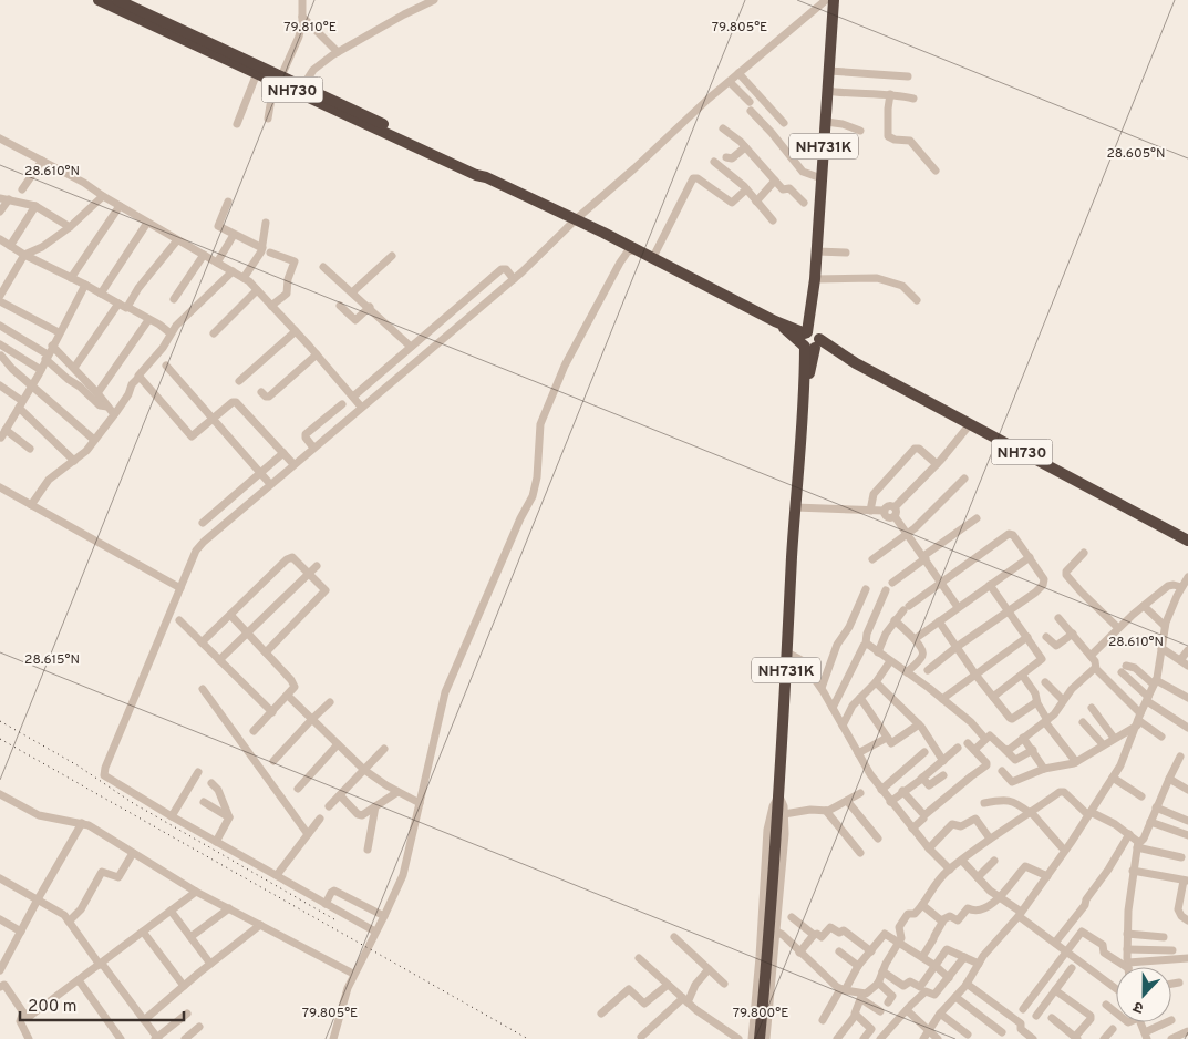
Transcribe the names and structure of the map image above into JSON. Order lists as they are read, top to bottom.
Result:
{
  "streets": {
    "highway": ["NH730", "NH731K"]
  },
  "crossings": [
    ["NH730", "NH731K"]
  ],
  "scale_bar": "200 m",
  "north": "bottom",
  "coordinates": [
    "79.810°E",
    "79.805°E",
    "28.605°N",
    "28.610°N",
    "28.615°N",
    "79.800°E"
  ]
}
